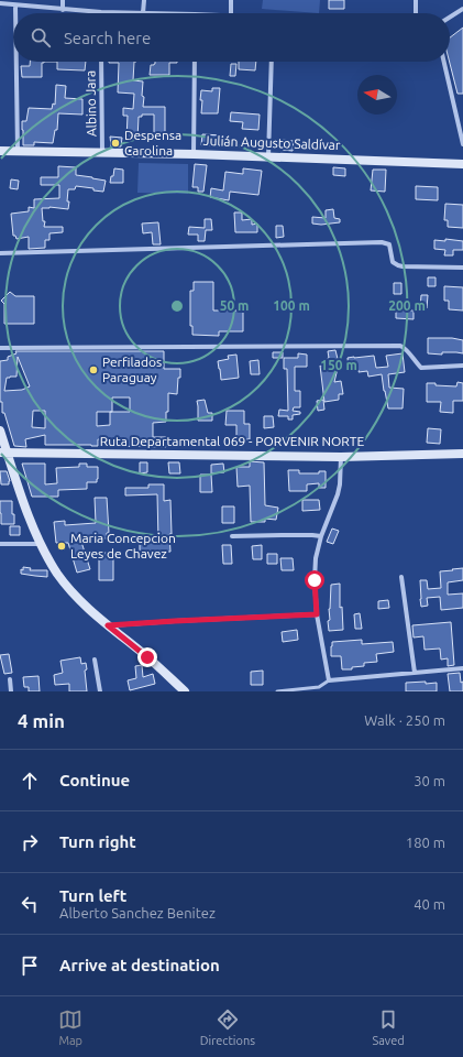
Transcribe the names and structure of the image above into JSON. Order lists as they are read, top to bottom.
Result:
{
  "streets": {
    "street": ["Albino Jara", "Julián Augusto Saldívar", "Ruta Departamental 069 - PORVENIR NORTE"]
  },
  "crossings": [
    ["Albino Jara", "Julián Augusto Saldívar"]
  ],
  "places": ["Despensa Carolina", "Perfilados Paraguay", "Maria Concepcion Leyes de Chavez"],
  "north": "left",
  "page": {
    "search": "Search here",
    "heading": ["4 min", "Walk · 250 m"],
    "list": [
      ["Continue", "30 m"],
      ["Turn right", "180 m"],
      ["Turn left", "Alberto Sanchez Benitez", "40 m"],
      "Arrive at destination"
    ],
    "nav": ["Map", "Directions", "Saved"]
  },
  "rings": [
    "50 m",
    "100 m",
    "200 m",
    "150 m"
  ]
}
